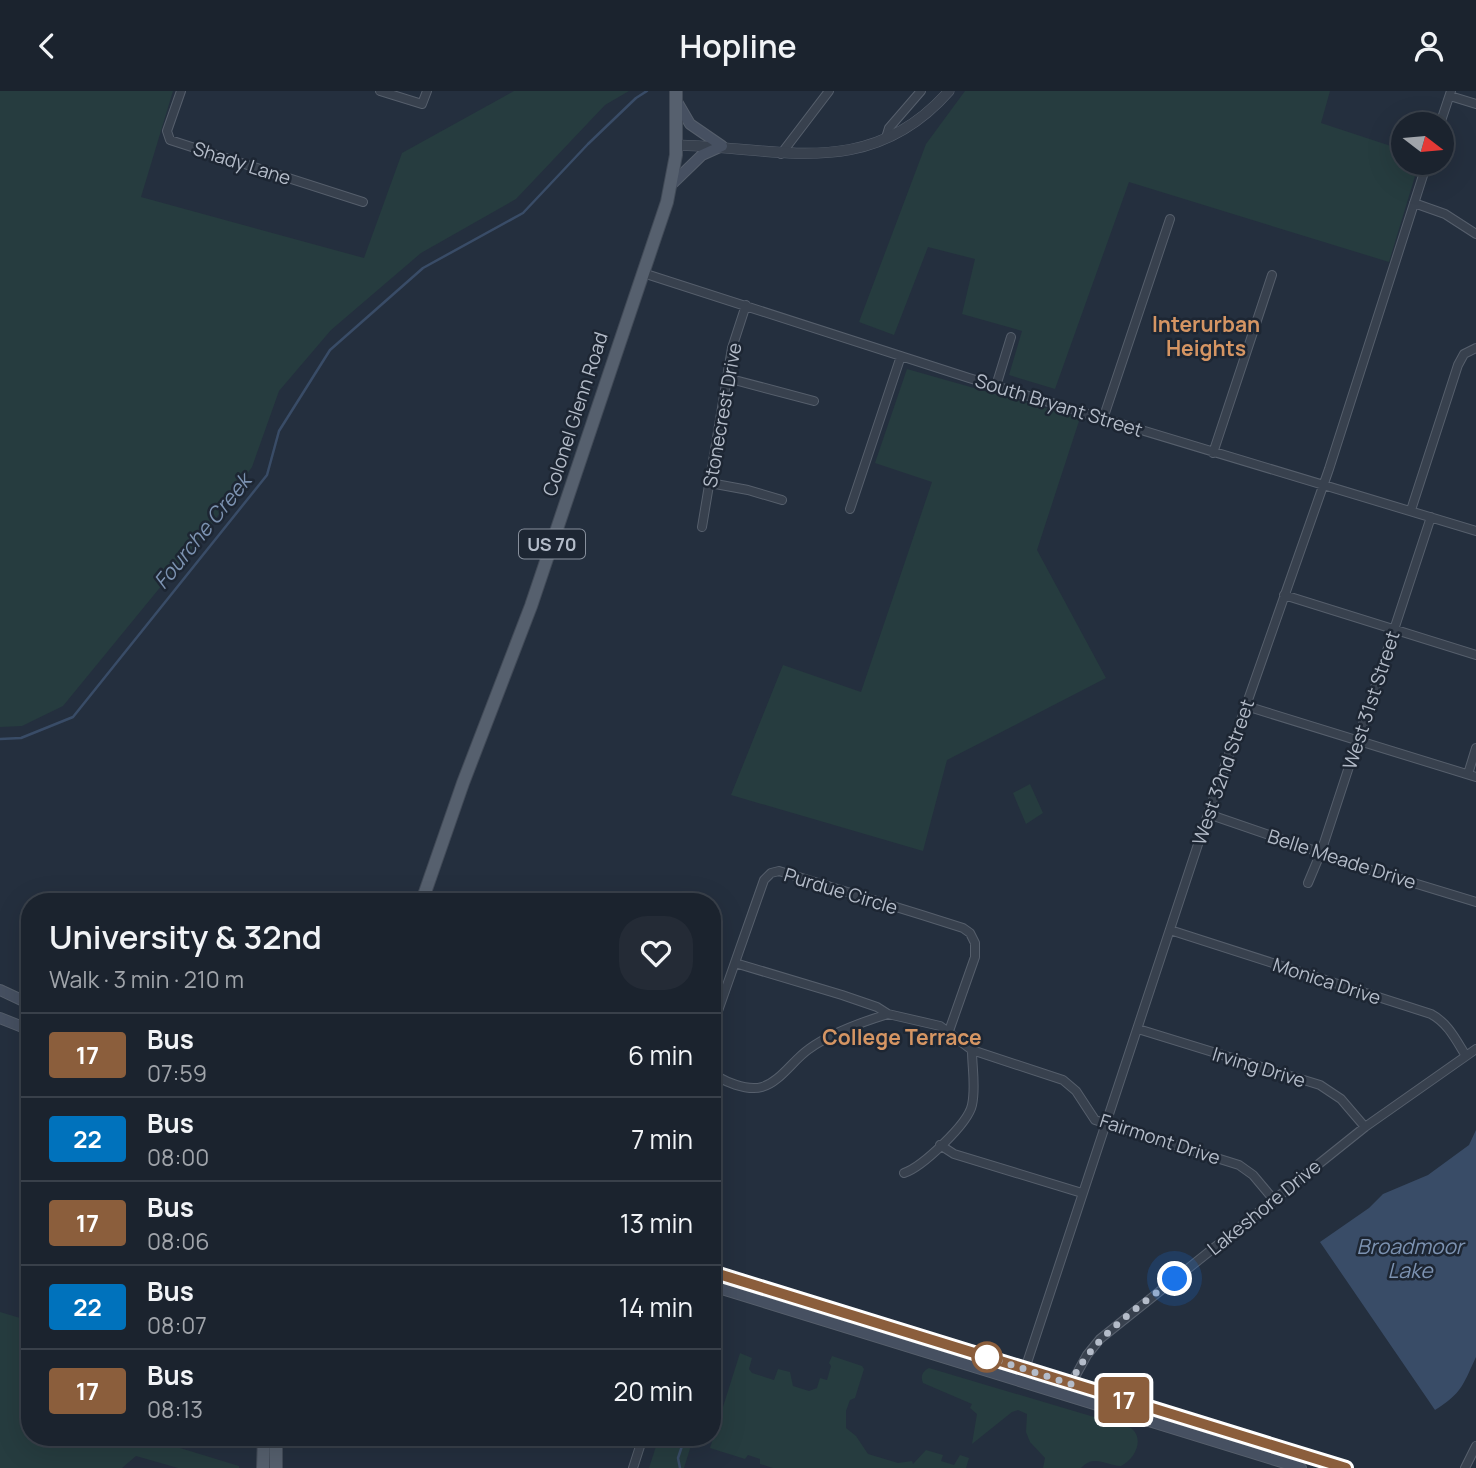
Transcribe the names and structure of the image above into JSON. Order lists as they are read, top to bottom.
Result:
{
  "streets": {
    "main road": ["Colonel Glenn Road", "US 70"],
    "street": [
      "Shady Lane",
      "South Bryant Street",
      "Stonecrest Drive",
      "West 31st Street",
      "West 32nd Street",
      "Belle Meade Drive",
      "Purdue Circle",
      "Monica Drive",
      "Irving Drive",
      "Fairmont Drive",
      "Lakeshore Drive"
    ]
  },
  "crossings": [
    ["South Bryant Street", "Colonel Glenn Road"],
    ["South Bryant Street", "Stonecrest Drive"],
    ["South Bryant Street", "West 31st Street"],
    ["South Bryant Street", "West 32nd Street"],
    ["West 31st Street", "Belle Meade Drive"],
    ["West 32nd Street", "Belle Meade Drive"],
    ["West 32nd Street", "Monica Drive"],
    ["West 32nd Street", "Irving Drive"],
    ["West 32nd Street", "Fairmont Drive"],
    ["Purdue Circle", "Fairmont Drive"],
    ["Monica Drive", "Lakeshore Drive"],
    ["Irving Drive", "Lakeshore Drive"],
    ["Fairmont Drive", "Lakeshore Drive"]
  ],
  "districts": ["Interurban Heights", "College Terrace"],
  "water": ["Fourche Creek", "Broadmoor Lake"],
  "lines": ["bus line 17"],
  "north": "right",
  "page": {
    "header": "Hopline",
    "on_map": "17",
    "heading": ["University & 32nd", "Walk · 3 min · 210 m"],
    "list": [
      {
        "mark": "17",
        "name": "Bus",
        "note": "07:59",
        "value": "6 min"
      },
      {
        "mark": "22",
        "name": "Bus",
        "note": "08:00",
        "value": "7 min"
      },
      {
        "mark": "17",
        "name": "Bus",
        "note": "08:06",
        "value": "13 min"
      },
      {
        "mark": "22",
        "name": "Bus",
        "note": "08:07",
        "value": "14 min"
      },
      {
        "mark": "17",
        "name": "Bus",
        "note": "08:13",
        "value": "20 min"
      }
    ]
  }
}
